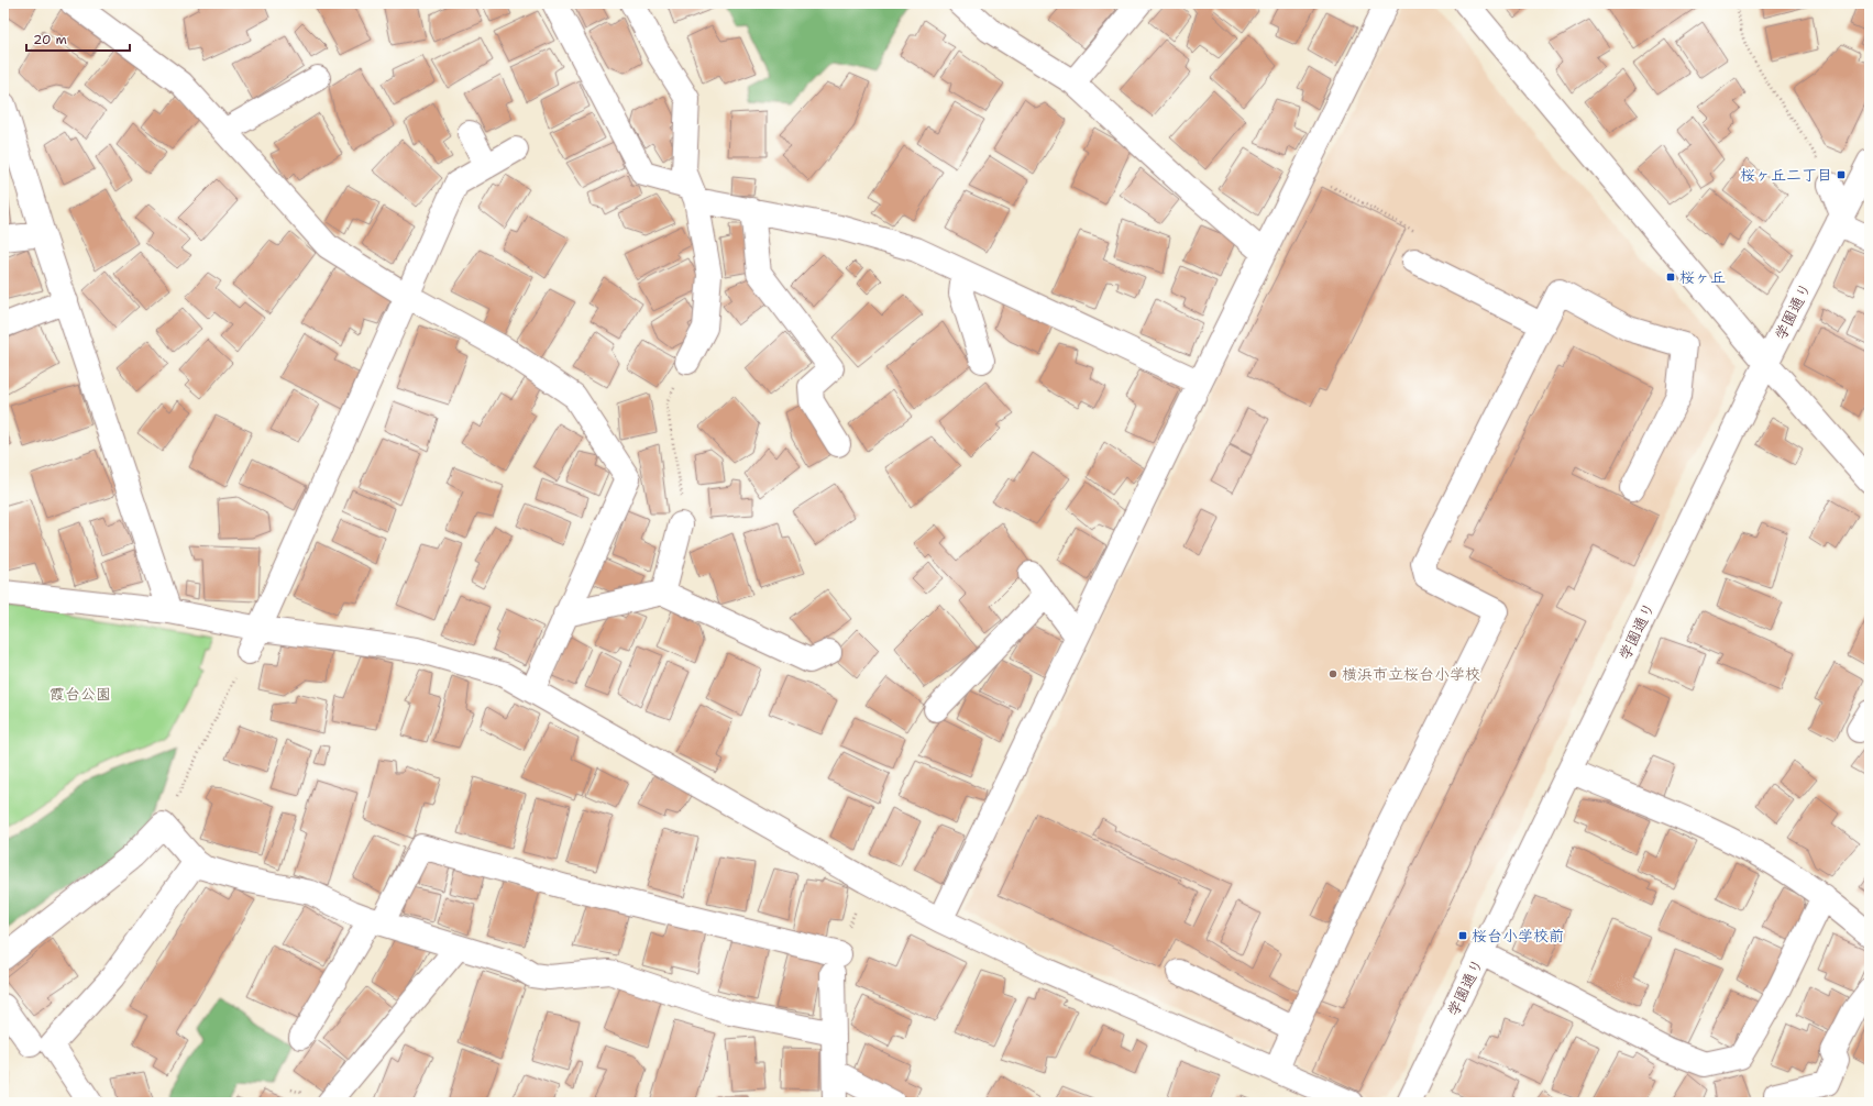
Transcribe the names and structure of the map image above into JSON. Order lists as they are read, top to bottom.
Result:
{
  "streets": {
    "street": ["学園通り"]
  },
  "parks": ["霞台公園"],
  "places": {
    "transit": ["桜ヶ丘二丁目", "桜ヶ丘", "桜台小学校前"],
    "other": ["横浜市立桜台小学校"]
  },
  "scale_bar": "20 m"
}
